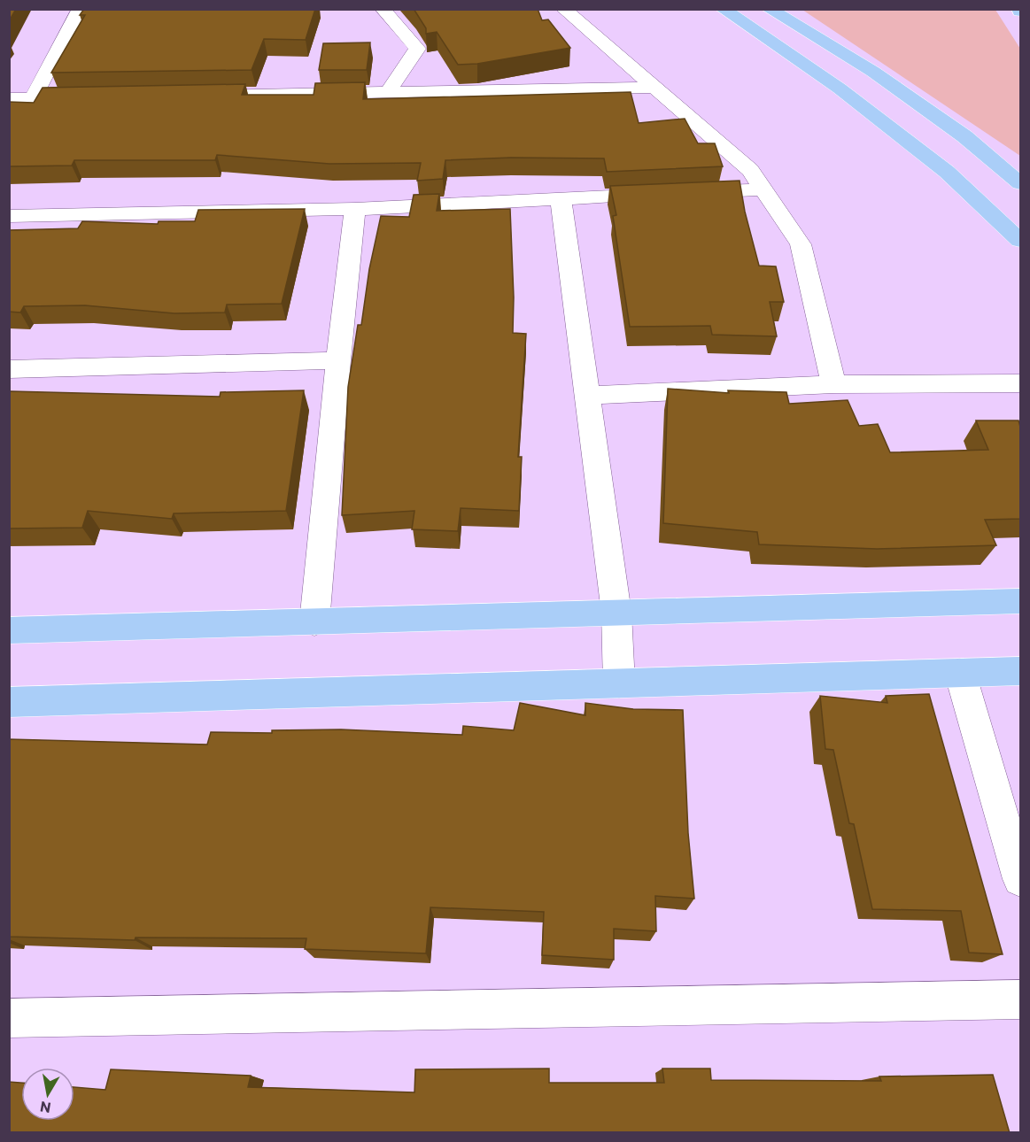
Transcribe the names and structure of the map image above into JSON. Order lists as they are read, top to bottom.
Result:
{
  "north": "bottom"
}
